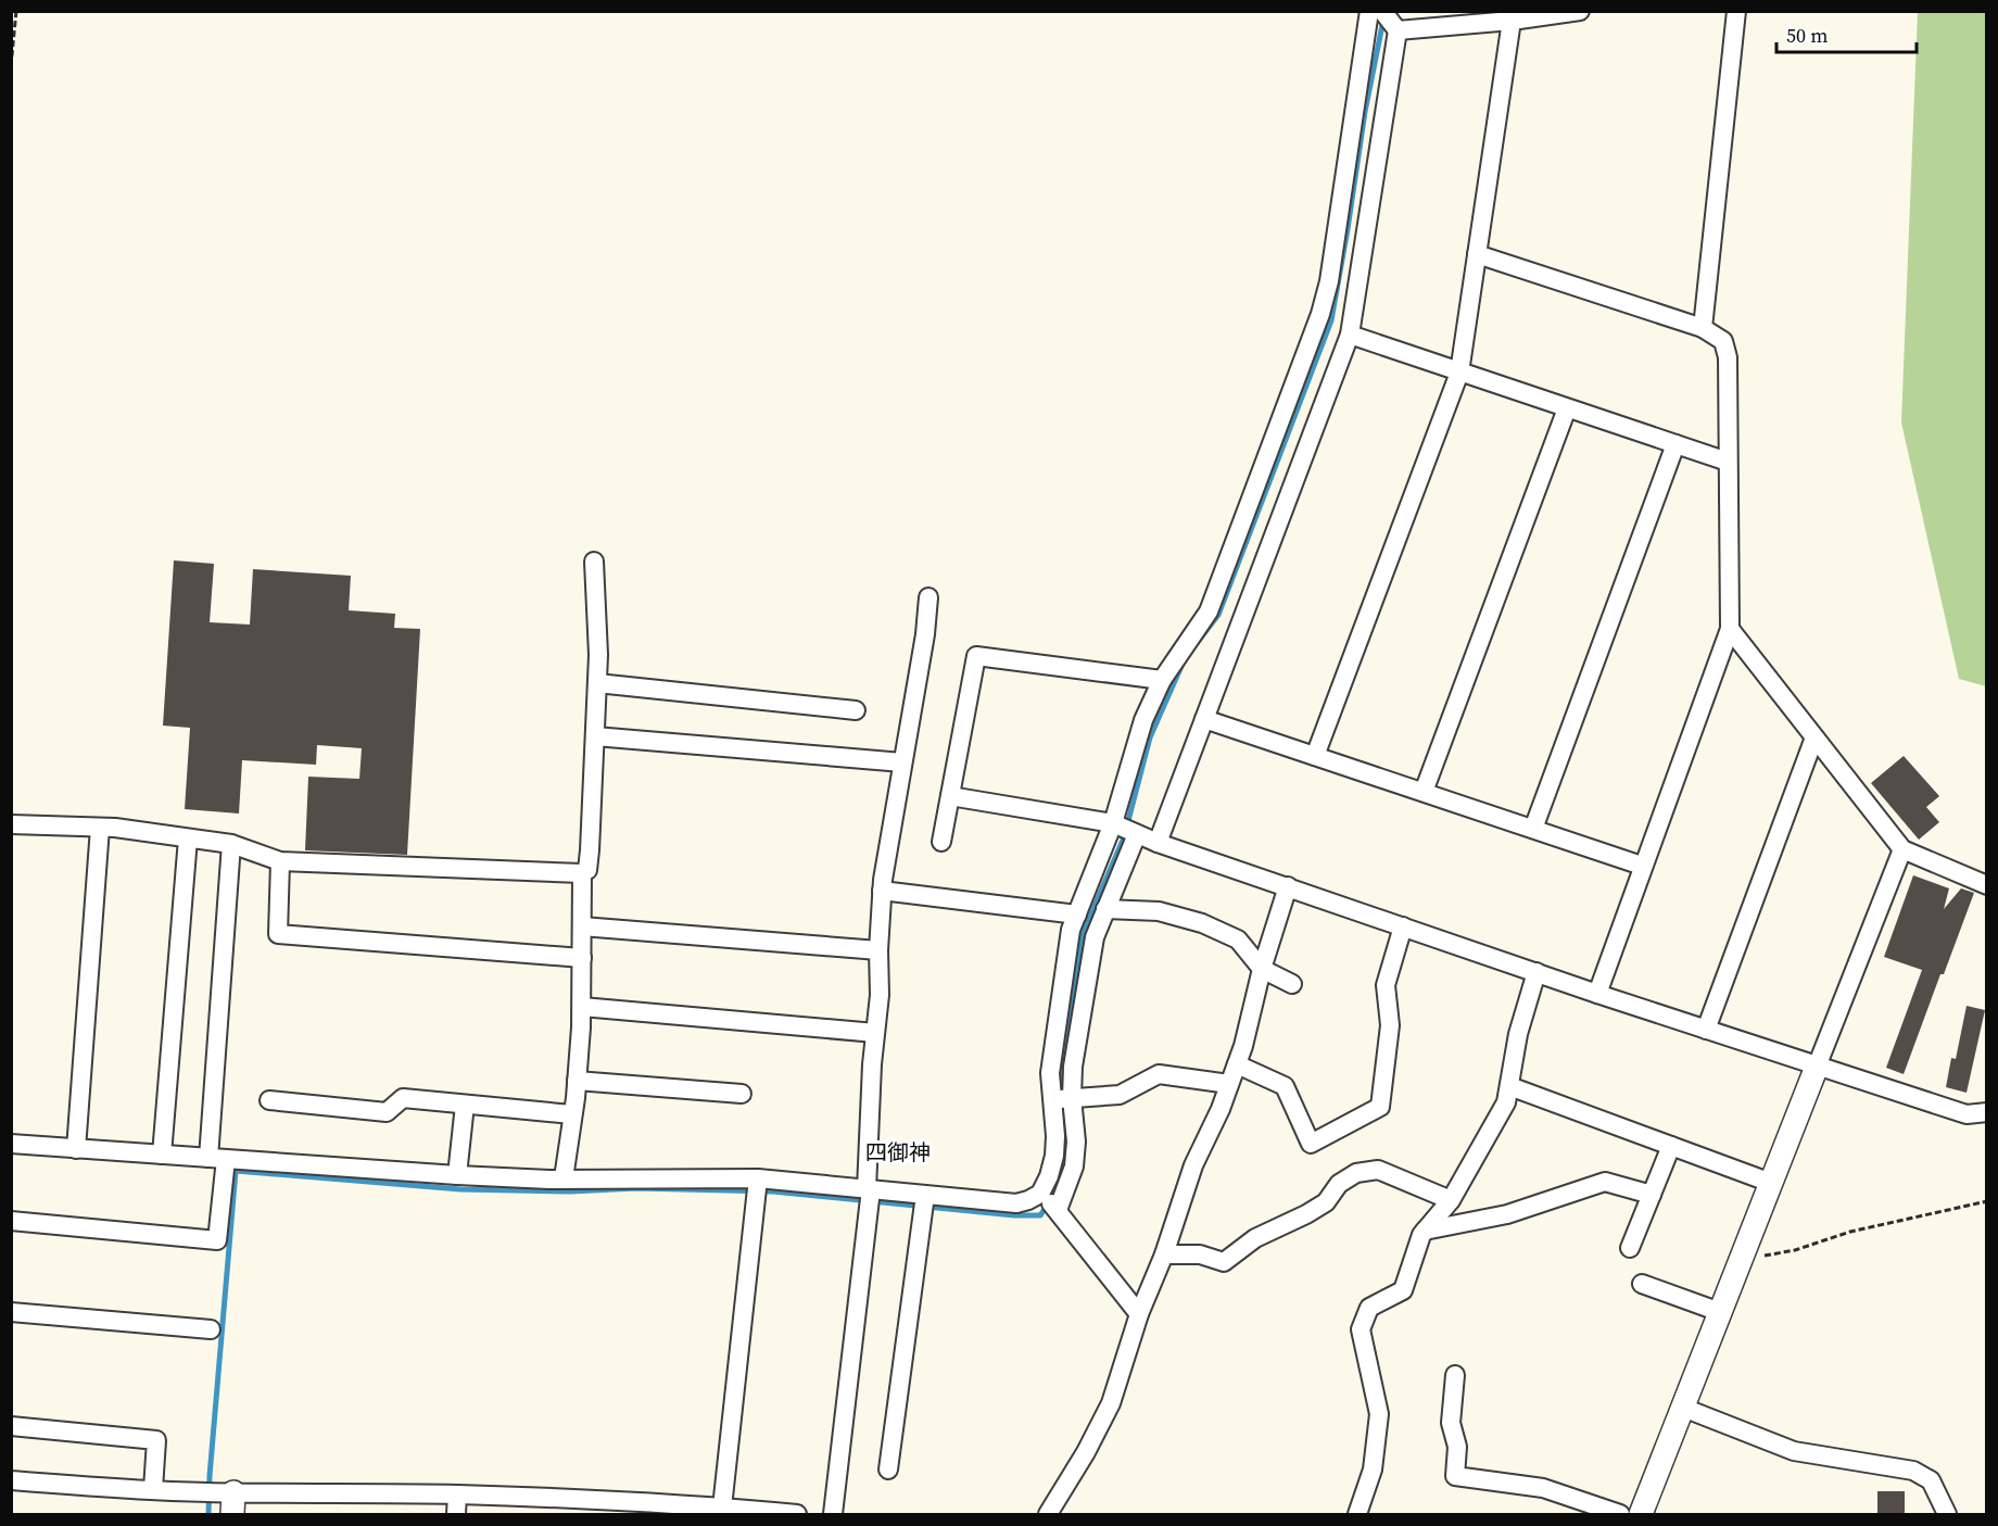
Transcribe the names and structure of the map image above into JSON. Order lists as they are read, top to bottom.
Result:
{
  "districts": ["四御神"],
  "scale_bar": "50 m"
}
